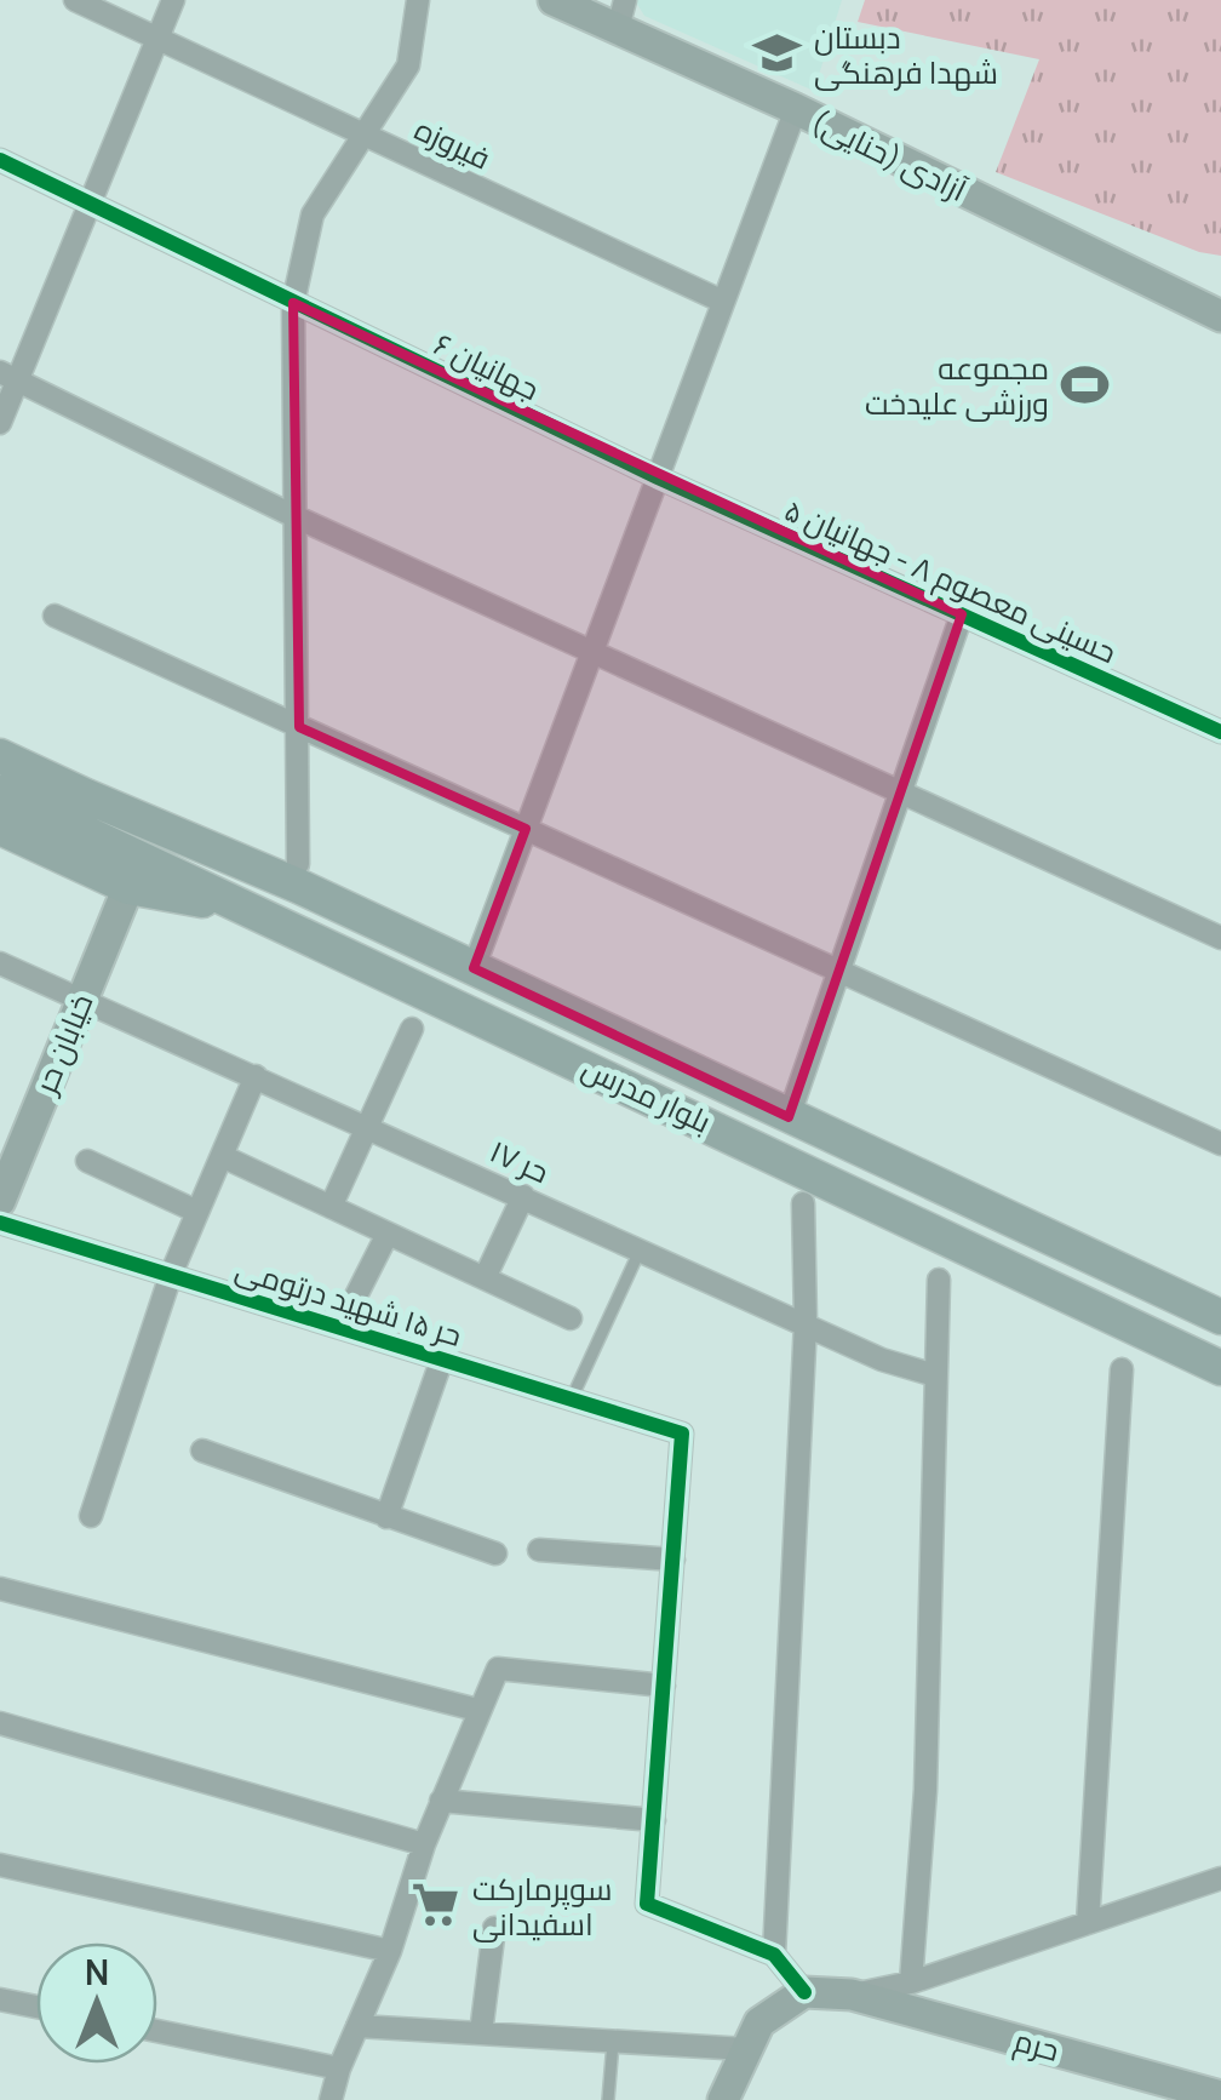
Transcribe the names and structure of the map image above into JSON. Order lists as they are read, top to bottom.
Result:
{
  "streets": {
    "main road": ["بلوار مدرس"],
    "street": [
      "فیروزه",
      "آزادی (حنایی)",
      "جهانیان ۶",
      "حسینی معصوم ۸ - جهانیان ۵",
      "خیابان حر",
      "حر ۱۷",
      "حر ۱۵ شهید درتومی",
      "حرم"
    ]
  },
  "crossings": [
    ["جهانیان ۶", "حسینی معصوم ۸ - جهانیان ۵"],
    ["خیابان حر", "حر ۱۷"]
  ],
  "places": {
    "school or university": ["دبستان شهدا فرهنگی"],
    "sports": ["مجموعه ورزشی علیدخت"],
    "supermarket": ["سوپرمارکت اسفیدانی"]
  },
  "north": "top"
}
